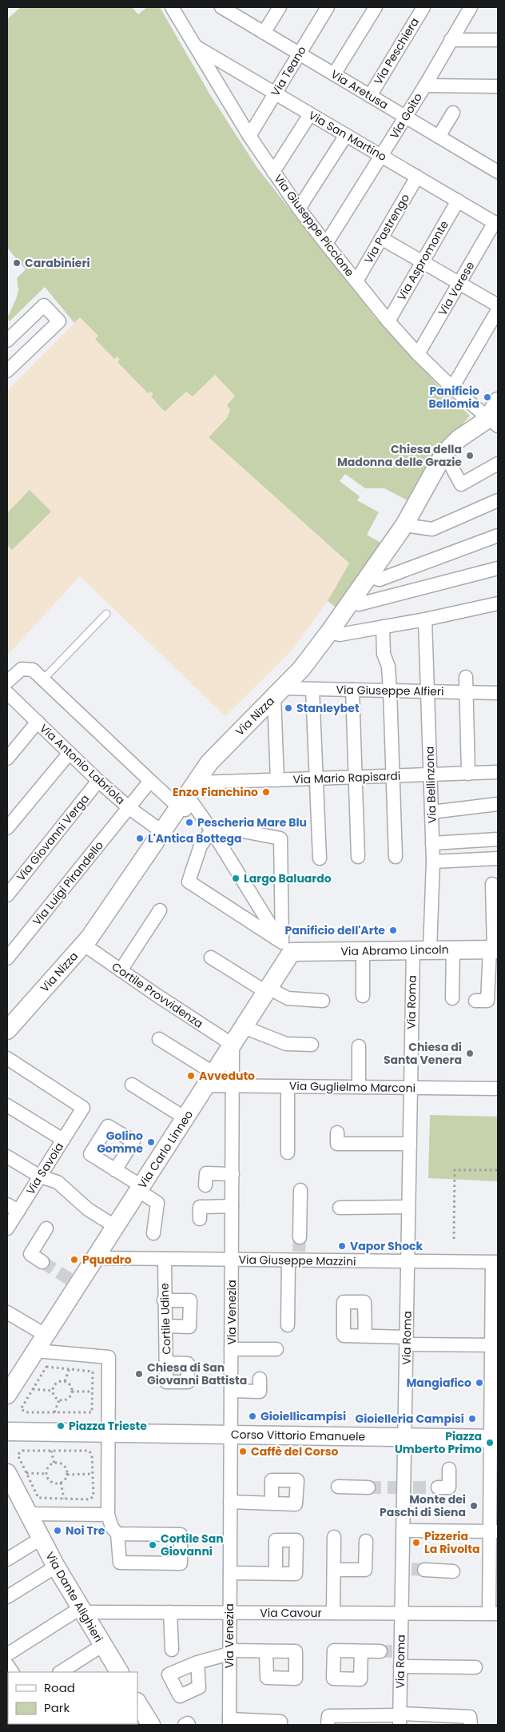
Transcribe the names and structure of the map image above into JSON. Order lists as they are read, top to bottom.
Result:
{
  "streets": {
    "street": [
      "Via Peschiera",
      "Via Teano",
      "Via Aretusa",
      "Via Goito",
      "Via San Martino",
      "Via Giuseppe Piccione",
      "Via Pastrengo",
      "Via Aspromonte",
      "Via Varese",
      "Via Giuseppe Alfieri",
      "Via Nizza",
      "Via Antonio Labriola",
      "Via Mario Rapisardi",
      "Via Bellinzona",
      "Via Giovanni Verga",
      "Via Luigi Pirandello",
      "Via Abramo Lincoln",
      "Cortile Provvidenza",
      "Via Roma",
      "Via Guglielmo Marconi",
      "Via Carlo Linneo",
      "Via Savoia",
      "Via Giuseppe Mazzini",
      "Via Venezia",
      "Cortile Udine",
      "Corso Vittorio Emanuele",
      "Via Dante Alighieri",
      "Via Cavour"
    ]
  },
  "crossings": [
    ["Via Peschiera", "Via Aretusa"],
    ["Via Teano", "Via Aretusa"],
    ["Via Teano", "Via San Martino"],
    ["Via Teano", "Via Giuseppe Piccione"],
    ["Via Aretusa", "Via Goito"],
    ["Via Goito", "Via San Martino"],
    ["Via Goito", "Via Giuseppe Piccione"],
    ["Via San Martino", "Via Giuseppe Piccione"],
    ["Via San Martino", "Via Pastrengo"],
    ["Via San Martino", "Via Aspromonte"],
    ["Via San Martino", "Via Varese"],
    ["Via Giuseppe Piccione", "Via Pastrengo"],
    ["Via Giuseppe Piccione", "Via Aspromonte"],
    ["Via Giuseppe Piccione", "Via Varese"],
    ["Via Giuseppe Piccione", "Via Nizza"],
    ["Via Giuseppe Alfieri", "Via Nizza"],
    ["Via Giuseppe Alfieri", "Via Bellinzona"],
    ["Via Nizza", "Via Antonio Labriola"],
    ["Via Nizza", "Via Mario Rapisardi"],
    ["Via Nizza", "Cortile Provvidenza"],
    ["Via Antonio Labriola", "Via Giovanni Verga"],
    ["Via Antonio Labriola", "Via Luigi Pirandello"],
    ["Via Mario Rapisardi", "Via Bellinzona"],
    ["Via Bellinzona", "Via Abramo Lincoln"],
    ["Via Bellinzona", "Via Roma"],
    ["Via Abramo Lincoln", "Via Roma"],
    ["Via Abramo Lincoln", "Via Carlo Linneo"],
    ["Cortile Provvidenza", "Via Carlo Linneo"],
    ["Cortile Provvidenza", "Via Venezia"],
    ["Via Roma", "Via Guglielmo Marconi"],
    ["Via Roma", "Via Giuseppe Mazzini"],
    ["Via Roma", "Corso Vittorio Emanuele"],
    ["Via Roma", "Via Cavour"],
    ["Via Guglielmo Marconi", "Via Carlo Linneo"],
    ["Via Guglielmo Marconi", "Via Venezia"],
    ["Via Carlo Linneo", "Via Giuseppe Mazzini"],
    ["Via Carlo Linneo", "Via Venezia"],
    ["Via Giuseppe Mazzini", "Via Venezia"],
    ["Via Giuseppe Mazzini", "Cortile Udine"],
    ["Via Venezia", "Corso Vittorio Emanuele"],
    ["Via Venezia", "Via Cavour"],
    ["Via Dante Alighieri", "Via Cavour"]
  ],
  "places": [
    "Carabinieri",
    "Panificio Bellomia",
    "Chiesa della Madonna delle Grazie",
    "Stanleybet",
    "Enzo Fianchino",
    "Pescheria Mare Blu",
    "L'Antica Bottega",
    "Largo Baluardo",
    "Panificio dell'Arte",
    "Chiesa di Santa Venera",
    "Avveduto",
    "Golino Gomme",
    "Vapor Shock",
    "Pquadro",
    "Chiesa di San Giovanni Battista",
    "Mangiafico",
    "Gioiellicampisi",
    "Gioielleria Campisi",
    "Piazza Trieste",
    "Piazza Umberto Primo",
    "Caffè del Corso",
    "Monte dei Paschi di Siena",
    "Noi Tre",
    "Pizzeria La Rivolta",
    "Cortile San Giovanni"
  ],
  "legend": ["Road", "Park"]
}
